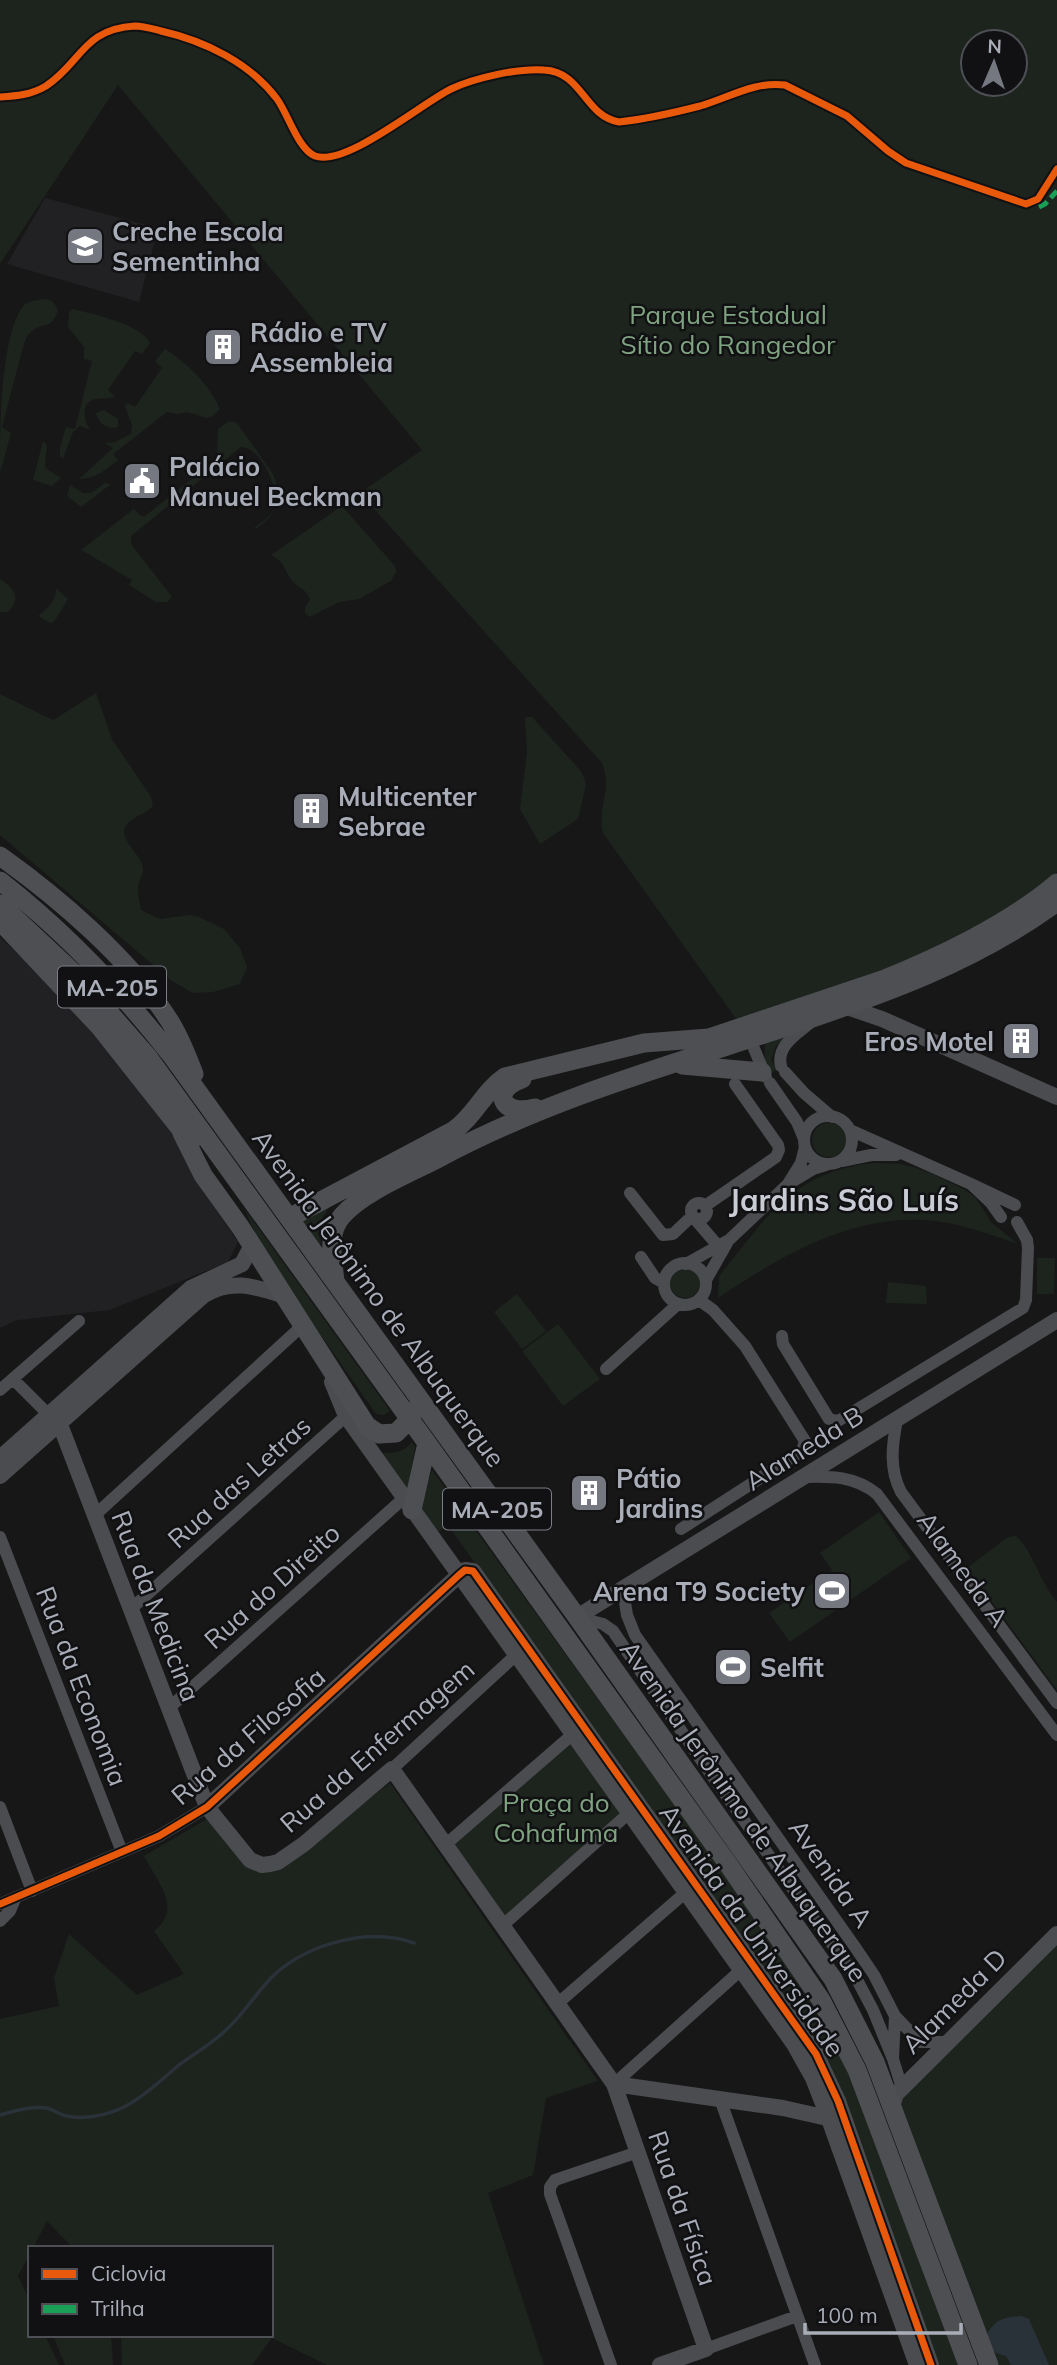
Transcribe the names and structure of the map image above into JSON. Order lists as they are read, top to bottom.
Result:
{
  "streets": {
    "main road": ["MA-205", "Avenida Jerônimo de Albuquerque", "Avenida da Universidade"],
    "street": [
      "Alameda B",
      "Rua das Letras",
      "Alameda A",
      "Rua do Direito",
      "Rua da Medicina",
      "Rua da Economia",
      "Rua da Filosofia",
      "Rua da Enfermagem",
      "Avenida A",
      "Alameda D",
      "Rua da Física"
    ]
  },
  "crossings": [
    ["MA-205", "Avenida Jerônimo de Albuquerque"],
    ["Avenida Jerônimo de Albuquerque", "Alameda B"],
    ["Avenida Jerônimo de Albuquerque", "Avenida A"],
    ["Avenida Jerônimo de Albuquerque", "Avenida da Universidade"],
    ["Avenida Jerônimo de Albuquerque", "Alameda D"],
    ["Alameda B", "Alameda A"],
    ["Alameda B", "Avenida A"],
    ["Rua das Letras", "Rua da Medicina"],
    ["Rua das Letras", "Avenida da Universidade"],
    ["Rua do Direito", "Rua da Medicina"],
    ["Rua do Direito", "Avenida da Universidade"],
    ["Rua da Medicina", "Rua da Filosofia"],
    ["Rua da Medicina", "Rua da Enfermagem"],
    ["Rua da Economia", "Rua da Filosofia"],
    ["Rua da Filosofia", "Rua da Enfermagem"],
    ["Rua da Filosofia", "Avenida da Universidade"],
    ["Rua da Enfermagem", "Avenida da Universidade"],
    ["Rua da Enfermagem", "Rua da Física"],
    ["Avenida A", "Alameda D"]
  ],
  "districts": ["Jardins São Luís"],
  "parks": ["Parque Estadual Sítio do Rangedor", "Praça do Cohafuma"],
  "places": {
    "school or university": ["Creche Escola Sementinha"],
    "building": [
      "Rádio e TV Assembleia",
      "Multicenter Sebrae",
      "Eros Motel",
      "Pátio Jardins"
    ],
    "public building": ["Palácio Manuel Beckman"],
    "sports": ["Arena T9 Society", "Selfit"]
  },
  "legend": ["Ciclovia", "Trilha"],
  "scale_bar": "100 m",
  "north": "top"
}
